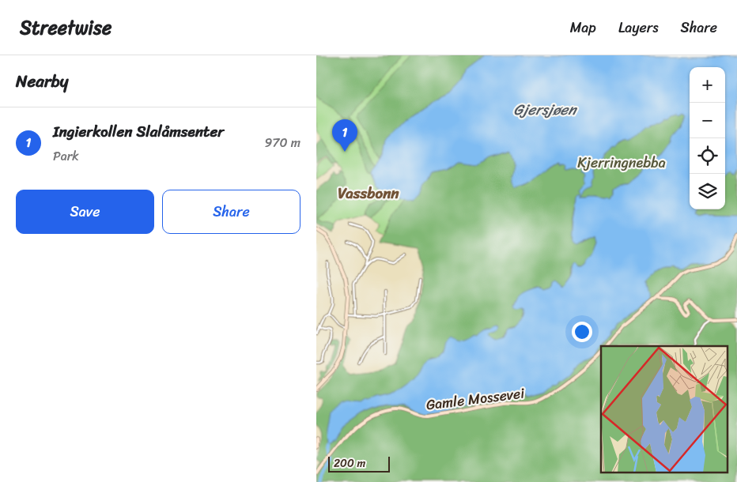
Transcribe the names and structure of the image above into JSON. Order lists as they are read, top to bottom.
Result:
{
  "streets": {
    "main road": ["Gamle Mossevei"]
  },
  "districts": ["Vassbonn"],
  "water": ["Gjersjøen"],
  "parks": ["Kjerringnebba"],
  "scale_bar": "200 m",
  "page": {
    "header": "Streetwise",
    "nav": ["Map", "Layers", "Share"],
    "heading": "Nearby",
    "map_buttons": ["+", "−"],
    "list": [
      {
        "mark": "1",
        "name": "Ingierkollen Slalåmsenter",
        "note": "Park",
        "value": "970 m"
      }
    ],
    "pins": "1",
    "buttons": ["Save", "Share"],
    "scale": "200 m"
  }
}
